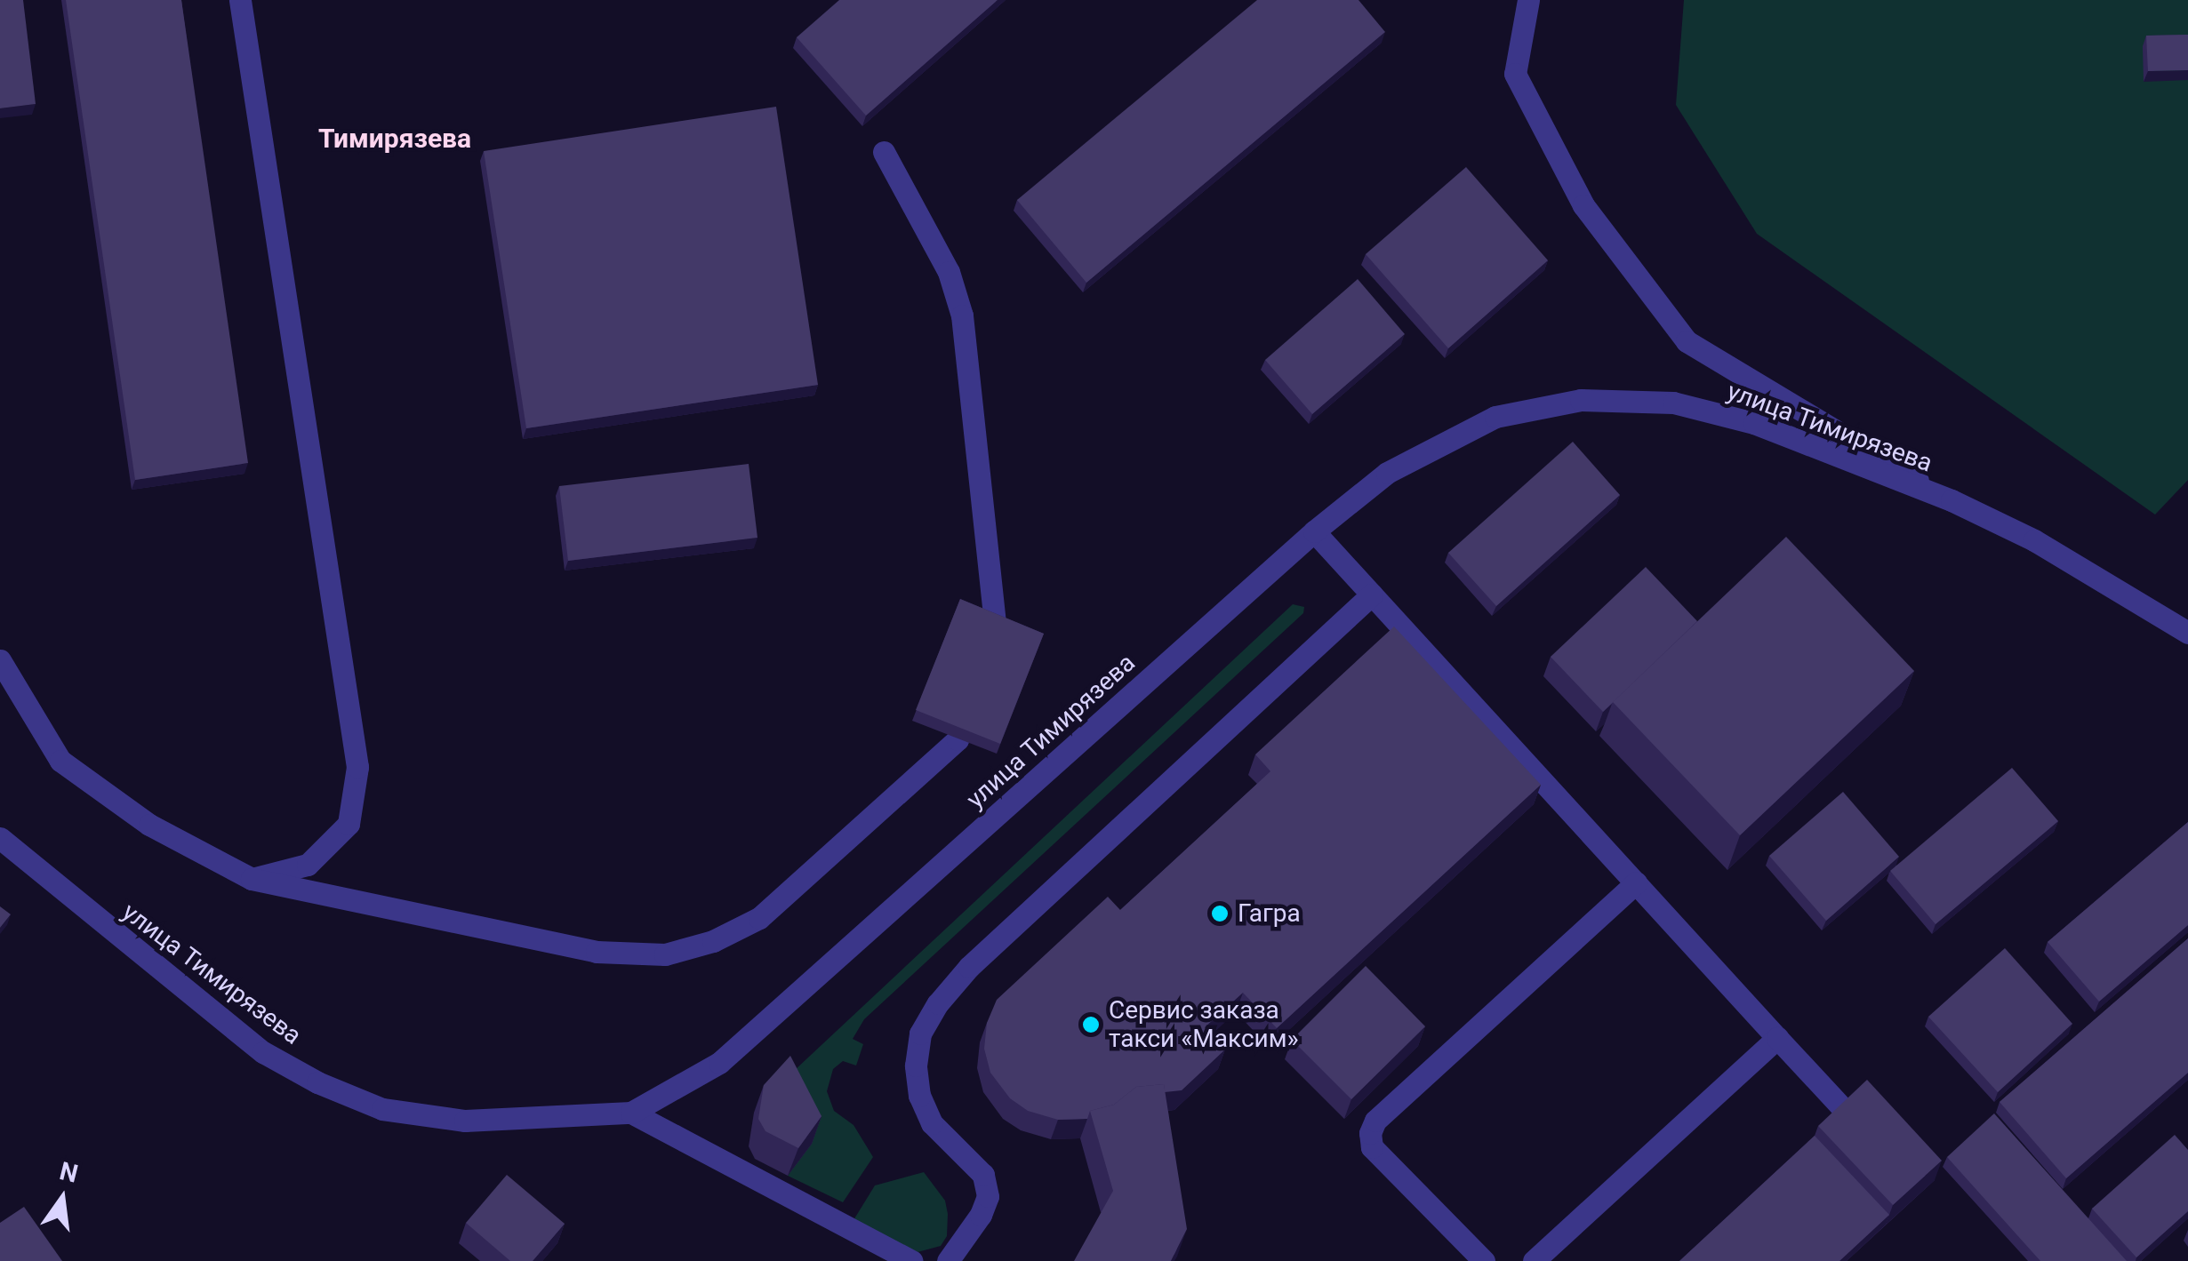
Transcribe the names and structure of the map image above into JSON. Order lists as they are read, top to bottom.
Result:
{
  "streets": {
    "street": ["улица Тимирязева"]
  },
  "districts": ["Тимирязева"],
  "places": ["Гагра", "Сервис заказа такси «Максим»"],
  "north": "top"
}
